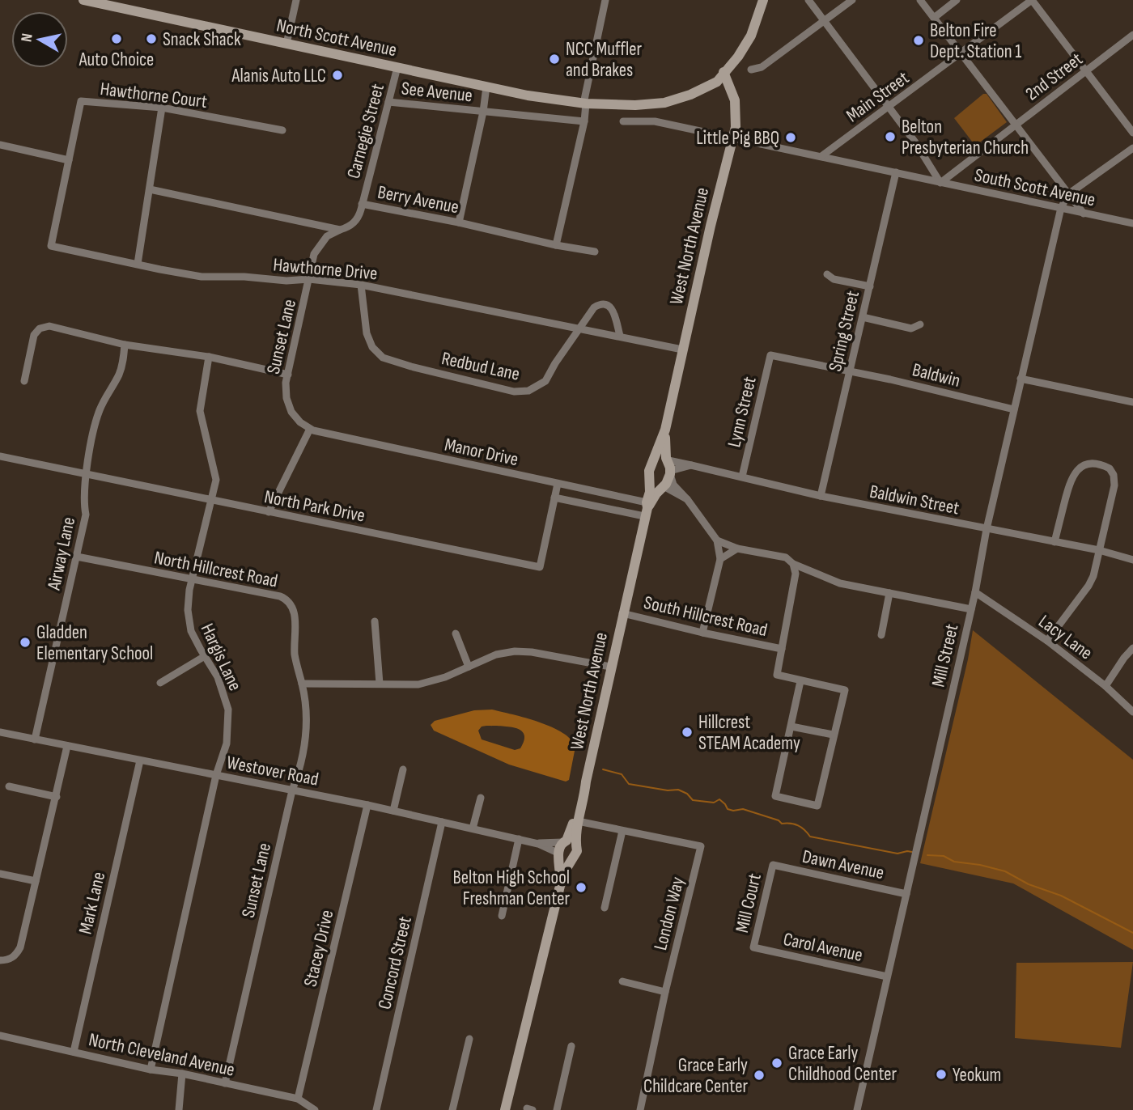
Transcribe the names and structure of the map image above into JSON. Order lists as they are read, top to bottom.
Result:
{
  "streets": {
    "main road": ["North Scott Avenue", "West North Avenue"],
    "street": [
      "2nd Street",
      "See Avenue",
      "Hawthorne Court",
      "Main Street",
      "Carnegie Street",
      "South Scott Avenue",
      "Berry Avenue",
      "Hawthorne Drive",
      "Spring Street",
      "Sunset Lane",
      "Redbud Lane",
      "Baldwin",
      "Lynn Street",
      "Manor Drive",
      "Baldwin Street",
      "North Park Drive",
      "Airway Lane",
      "North Hillcrest Road",
      "South Hillcrest Road",
      "Lacy Lane",
      "Mill Street",
      "Hargis Lane",
      "Westover Road",
      "Dawn Avenue",
      "Mark Lane",
      "Mill Court",
      "London Way",
      "Carol Avenue",
      "Stacey Drive",
      "Concord Street",
      "North Cleveland Avenue"
    ]
  },
  "crossings": [
    ["North Scott Avenue", "Carnegie Street"],
    ["North Scott Avenue", "West North Avenue"],
    ["2nd Street", "South Scott Avenue"],
    ["See Avenue", "Carnegie Street"],
    ["Hawthorne Court", "Hawthorne Drive"],
    ["Main Street", "South Scott Avenue"],
    ["Carnegie Street", "Berry Avenue"],
    ["South Scott Avenue", "West North Avenue"],
    ["South Scott Avenue", "Spring Street"],
    ["South Scott Avenue", "Mill Street"],
    ["Berry Avenue", "Sunset Lane"],
    ["West North Avenue", "Hawthorne Drive"],
    ["West North Avenue", "Manor Drive"],
    ["West North Avenue", "Baldwin Street"],
    ["West North Avenue", "South Hillcrest Road"],
    ["West North Avenue", "Westover Road"],
    ["West North Avenue", "London Way"],
    ["Hawthorne Drive", "Sunset Lane"],
    ["Hawthorne Drive", "Redbud Lane"],
    ["Spring Street", "Baldwin"],
    ["Spring Street", "Baldwin Street"],
    ["Sunset Lane", "Manor Drive"],
    ["Sunset Lane", "North Hillcrest Road"],
    ["Sunset Lane", "Westover Road"],
    ["Sunset Lane", "North Cleveland Avenue"],
    ["Baldwin", "Lynn Street"],
    ["Baldwin", "Mill Street"],
    ["Lynn Street", "Baldwin Street"],
    ["Manor Drive", "North Park Drive"],
    ["Baldwin Street", "Mill Street"],
    ["North Park Drive", "Airway Lane"],
    ["North Park Drive", "Hargis Lane"],
    ["Airway Lane", "North Hillcrest Road"],
    ["Airway Lane", "Westover Road"],
    ["North Hillcrest Road", "Hargis Lane"],
    ["Lacy Lane", "Mill Street"],
    ["Mill Street", "Dawn Avenue"],
    ["Mill Street", "Carol Avenue"],
    ["Hargis Lane", "Westover Road"],
    ["Hargis Lane", "North Cleveland Avenue"],
    ["Westover Road", "Mark Lane"],
    ["Westover Road", "Stacey Drive"],
    ["Westover Road", "Concord Street"],
    ["Dawn Avenue", "Mill Court"],
    ["Mark Lane", "North Cleveland Avenue"],
    ["Mill Court", "Carol Avenue"],
    ["Stacey Drive", "North Cleveland Avenue"]
  ],
  "places": [
    "Auto Choice",
    "Snack Shack",
    "Belton Fire Dept. Station 1",
    "NCC Muffler and Brakes",
    "Alanis Auto LLC",
    "Belton Presbyterian Church",
    "Little Pig BBQ",
    "Gladden Elementary School",
    "Hillcrest STEAM Academy",
    "Belton High School Freshman Center",
    "Grace Early Childhood Center",
    "Yeokum",
    "Grace Early Childcare Center"
  ],
  "north": "left"
}
